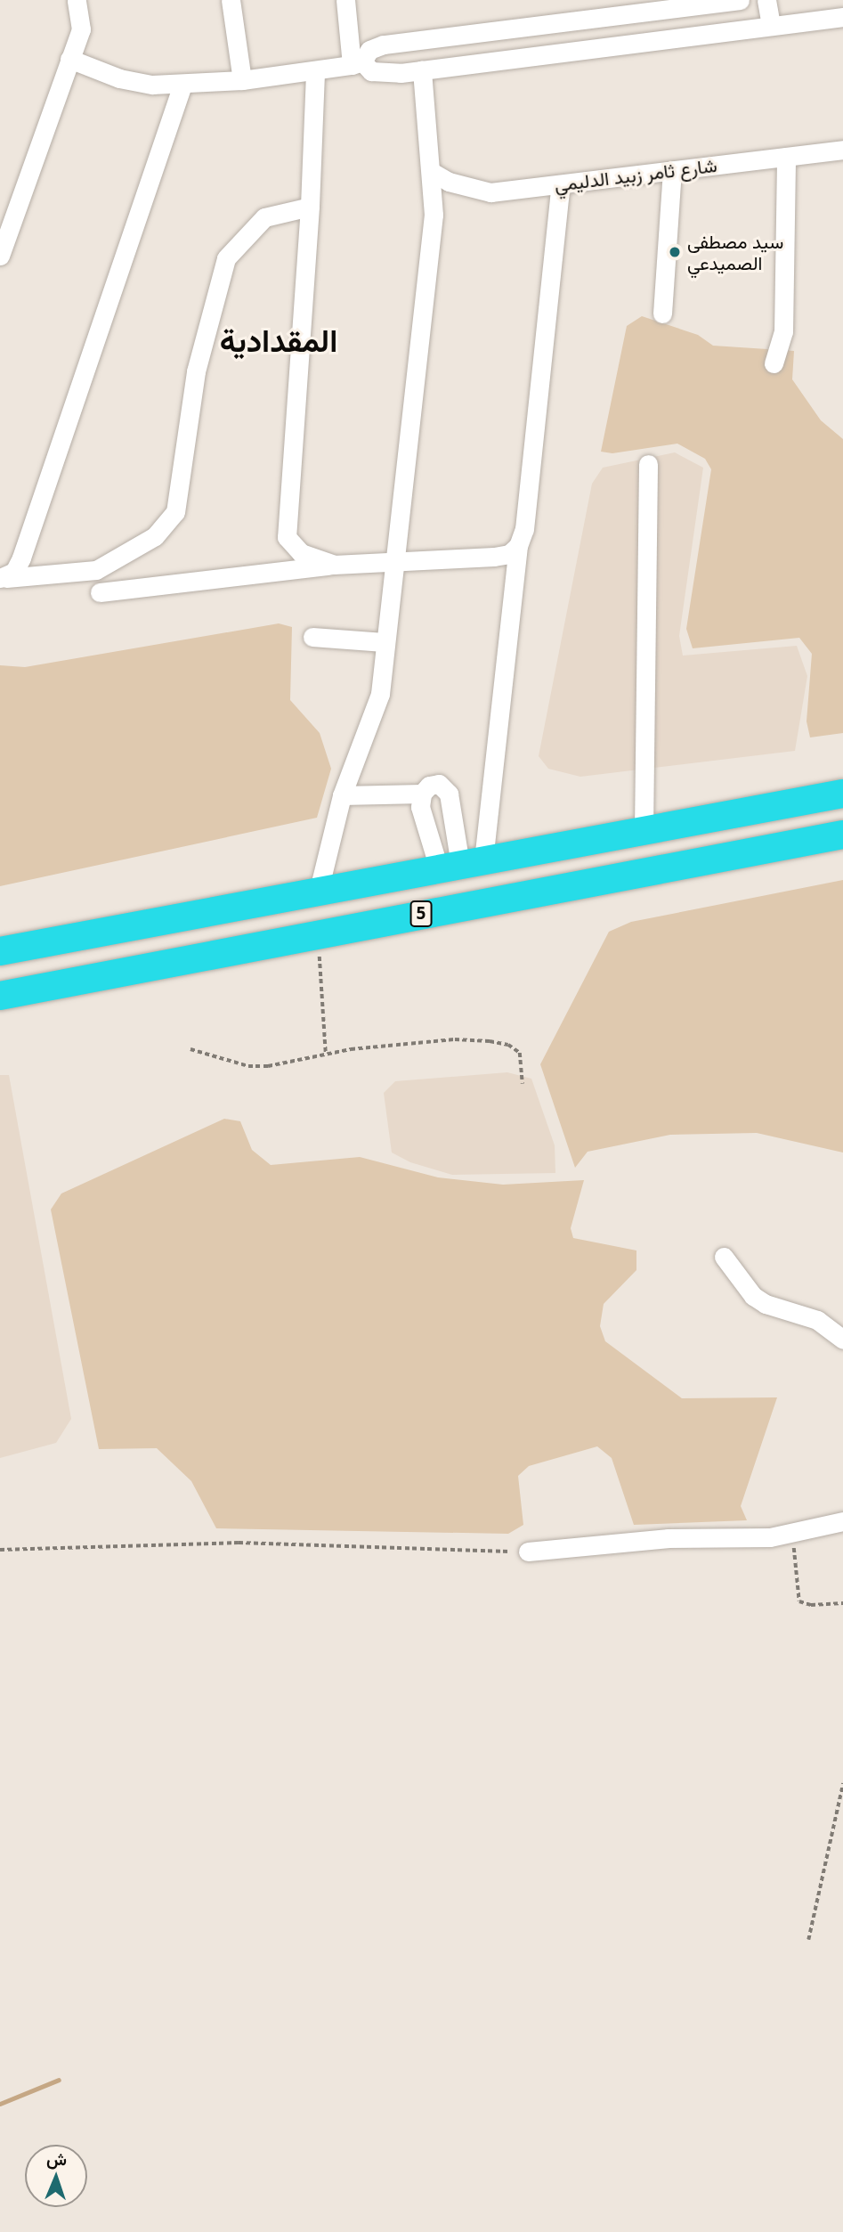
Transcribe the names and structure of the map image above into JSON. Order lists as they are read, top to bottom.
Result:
{
  "streets": {
    "highway": ["5"],
    "street": ["شارع ثامر زبيد الدليمي"]
  },
  "districts": ["المقدادیة"],
  "places": ["سيد مصطفى الصميدعي"],
  "north": "top"
}
